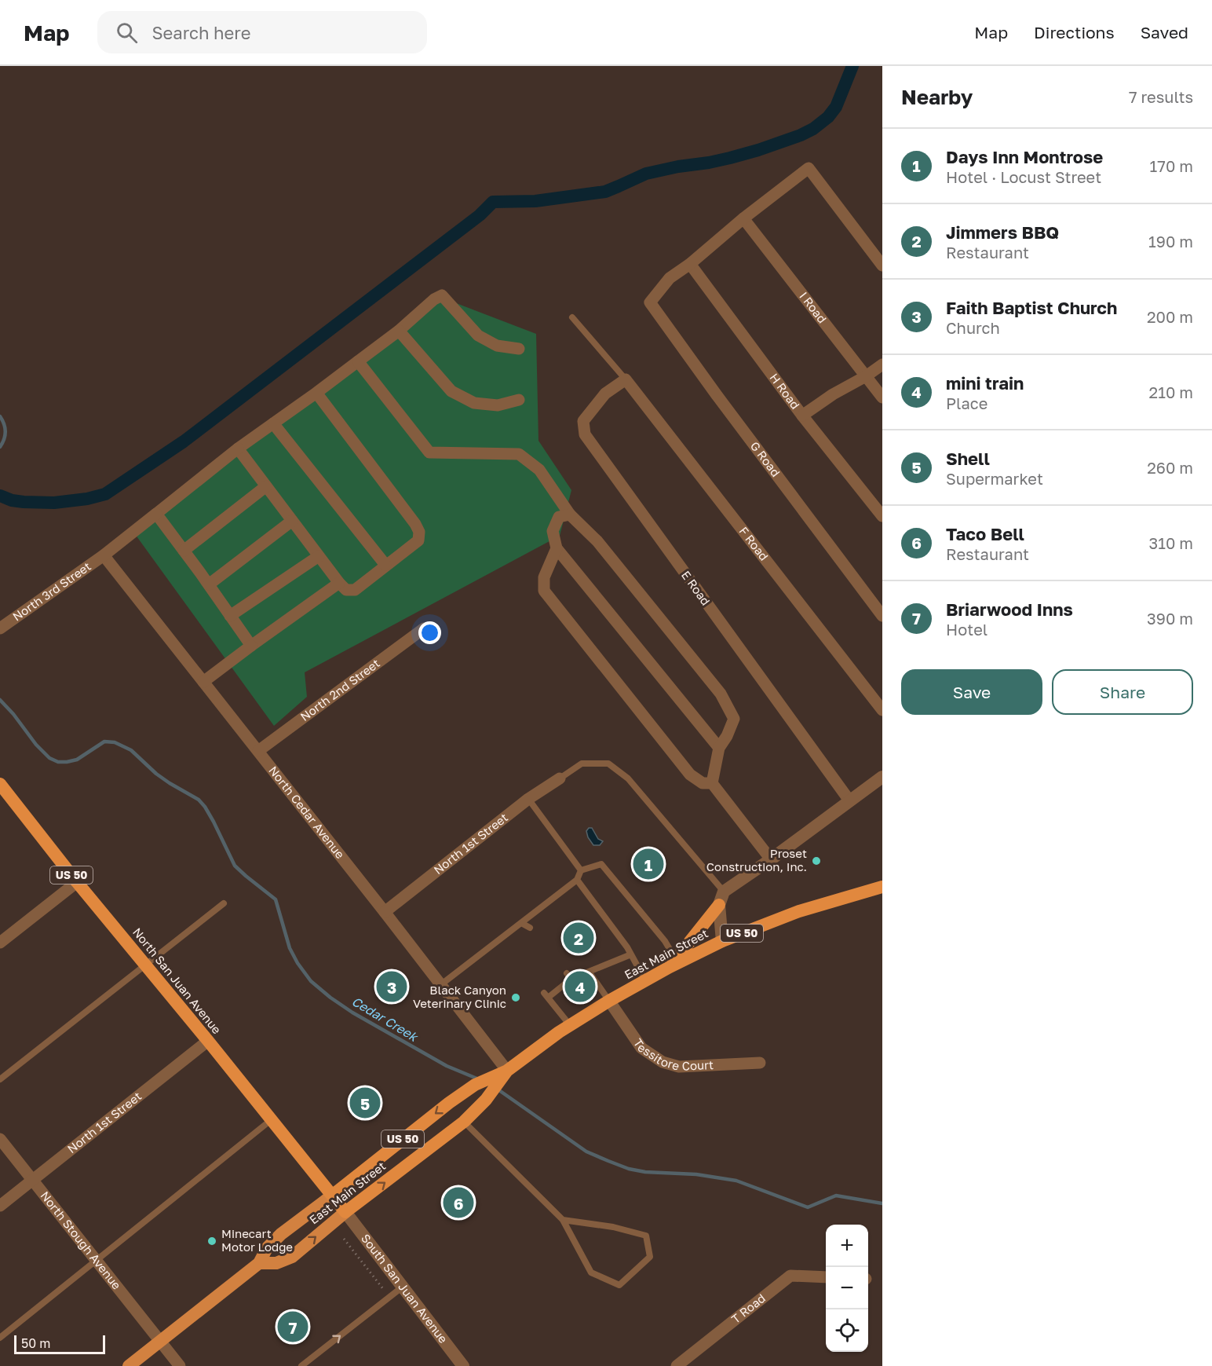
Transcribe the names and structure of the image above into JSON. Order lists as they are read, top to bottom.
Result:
{
  "streets": {
    "highway": ["US 50", "East Main Street", "North San Juan Avenue"],
    "street": [
      "I Road",
      "H Road",
      "G Road",
      "F Road",
      "E Road",
      "North 3rd Street",
      "North 2nd Street",
      "North Cedar Avenue",
      "North 1st Street",
      "Tessitore Court",
      "North Stough Avenue",
      "South San Juan Avenue",
      "T Road"
    ]
  },
  "crossings": [
    ["H Road", "G Road"],
    ["F Road", "E Road"],
    ["North 3rd Street", "North Cedar Avenue"],
    ["North 2nd Street", "North Cedar Avenue"],
    ["North Cedar Avenue", "North 1st Street"],
    ["North Cedar Avenue", "East Main Street"],
    ["North 1st Street", "North San Juan Avenue"],
    ["North 1st Street", "North Stough Avenue"],
    ["US 50", "East Main Street"],
    ["US 50", "North San Juan Avenue"],
    ["US 50", "South San Juan Avenue"],
    ["East Main Street", "North San Juan Avenue"],
    ["East Main Street", "Tessitore Court"],
    ["East Main Street", "North Stough Avenue"],
    ["East Main Street", "South San Juan Avenue"]
  ],
  "water": ["Cedar Creek"],
  "places": ["Proset Construction, Inc.", "Black Canyon Veterinary Clinic", "Minecart Motor Lodge"],
  "scale_bar": "50 m",
  "page": {
    "header": "Map",
    "search": "Search here",
    "nav": ["Map", "Directions", "Saved"],
    "heading": ["Nearby", "7 results"],
    "list": [
      {
        "mark": "1",
        "name": "Days Inn Montrose",
        "note": "Hotel · Locust Street",
        "value": "170 m"
      },
      {
        "mark": "2",
        "name": "Jimmers BBQ",
        "note": "Restaurant",
        "value": "190 m"
      },
      {
        "mark": "3",
        "name": "Faith Baptist Church",
        "note": "Church",
        "value": "200 m"
      },
      {
        "mark": "4",
        "name": "mini train",
        "note": "Place",
        "value": "210 m"
      },
      {
        "mark": "5",
        "name": "Shell",
        "note": "Supermarket",
        "value": "260 m"
      },
      {
        "mark": "6",
        "name": "Taco Bell",
        "note": "Restaurant",
        "value": "310 m"
      },
      {
        "mark": "7",
        "name": "Briarwood Inns",
        "note": "Hotel",
        "value": "390 m"
      }
    ],
    "buttons": ["Save", "Share"],
    "pins": [
      "1",
      "2",
      "3",
      "4",
      "5",
      "6",
      "7"
    ],
    "map_buttons": ["+", "−"],
    "scale": "50 m"
  }
}
